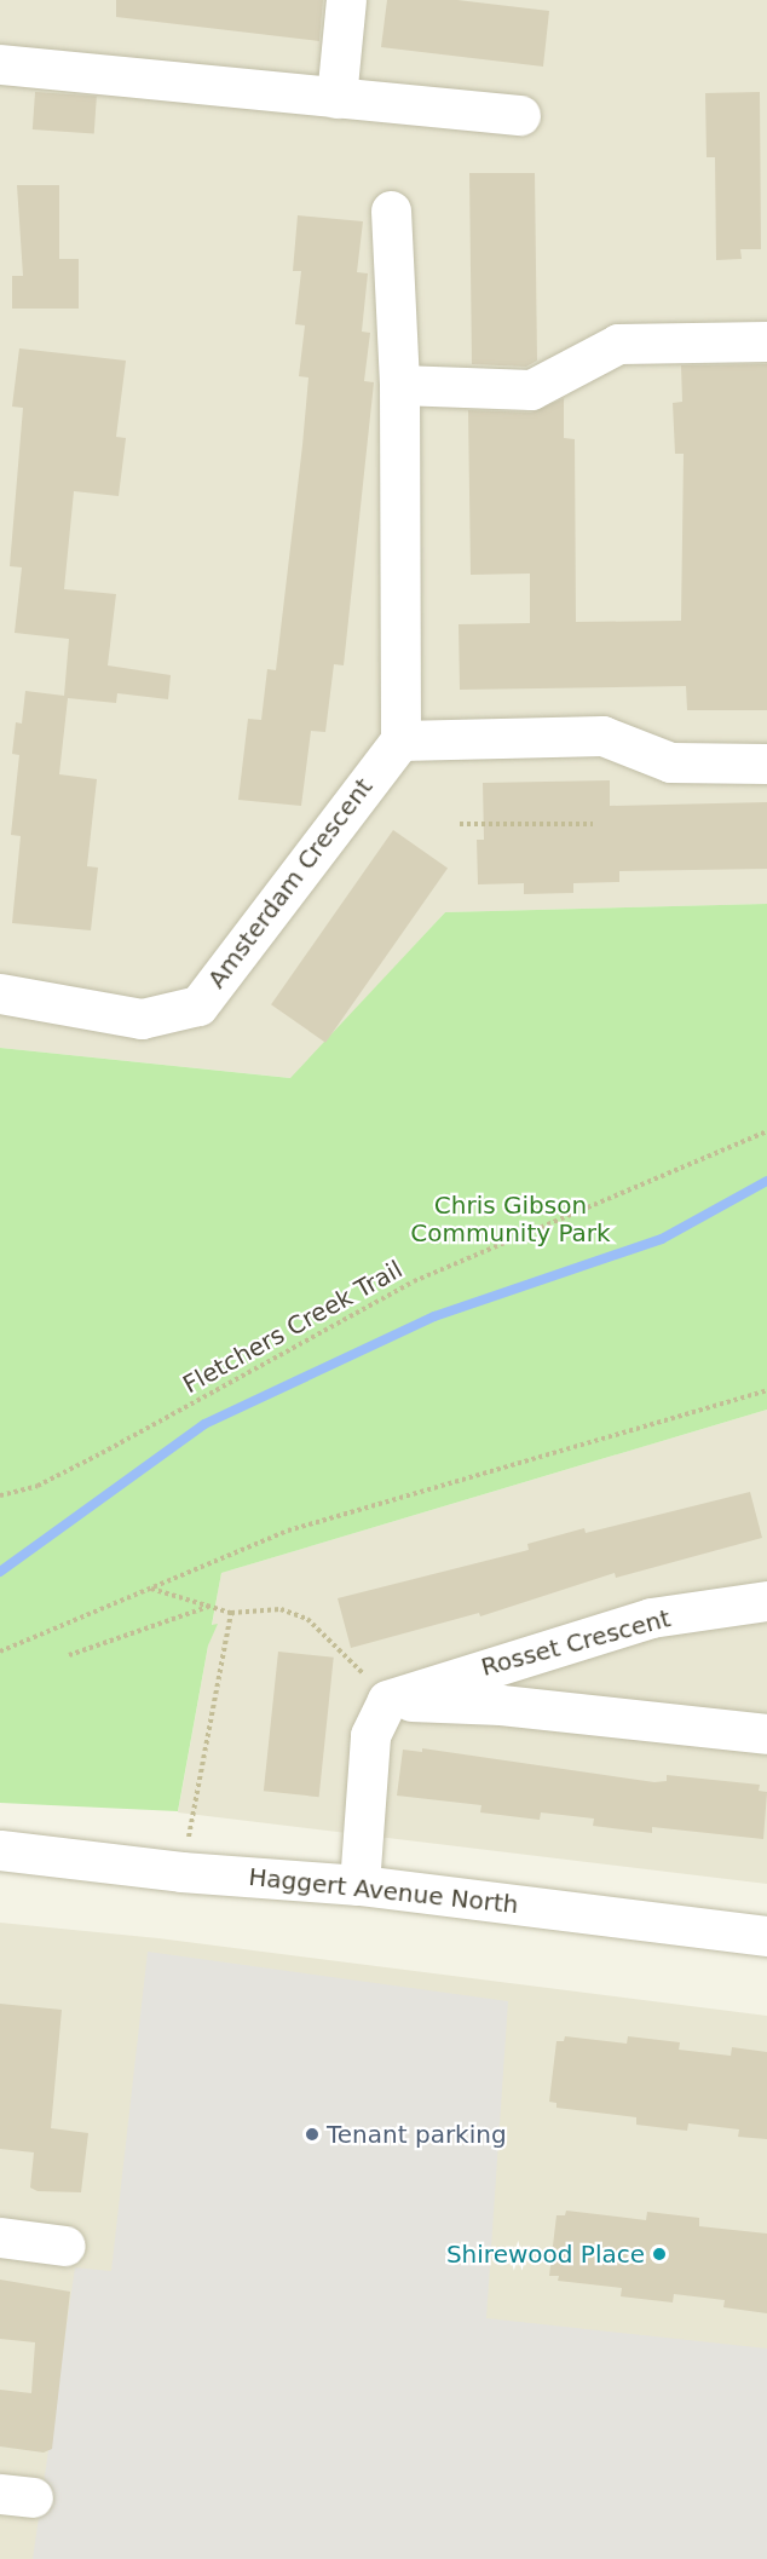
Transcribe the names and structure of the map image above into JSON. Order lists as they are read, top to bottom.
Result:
{
  "streets": {
    "street": ["Amsterdam Crescent", "Rosset Crescent", "Haggert Avenue North"],
    "path": ["Fletchers Creek Trail"]
  },
  "parks": ["Chris Gibson Community Park"],
  "places": ["Tenant parking", "Shirewood Place"]
}
